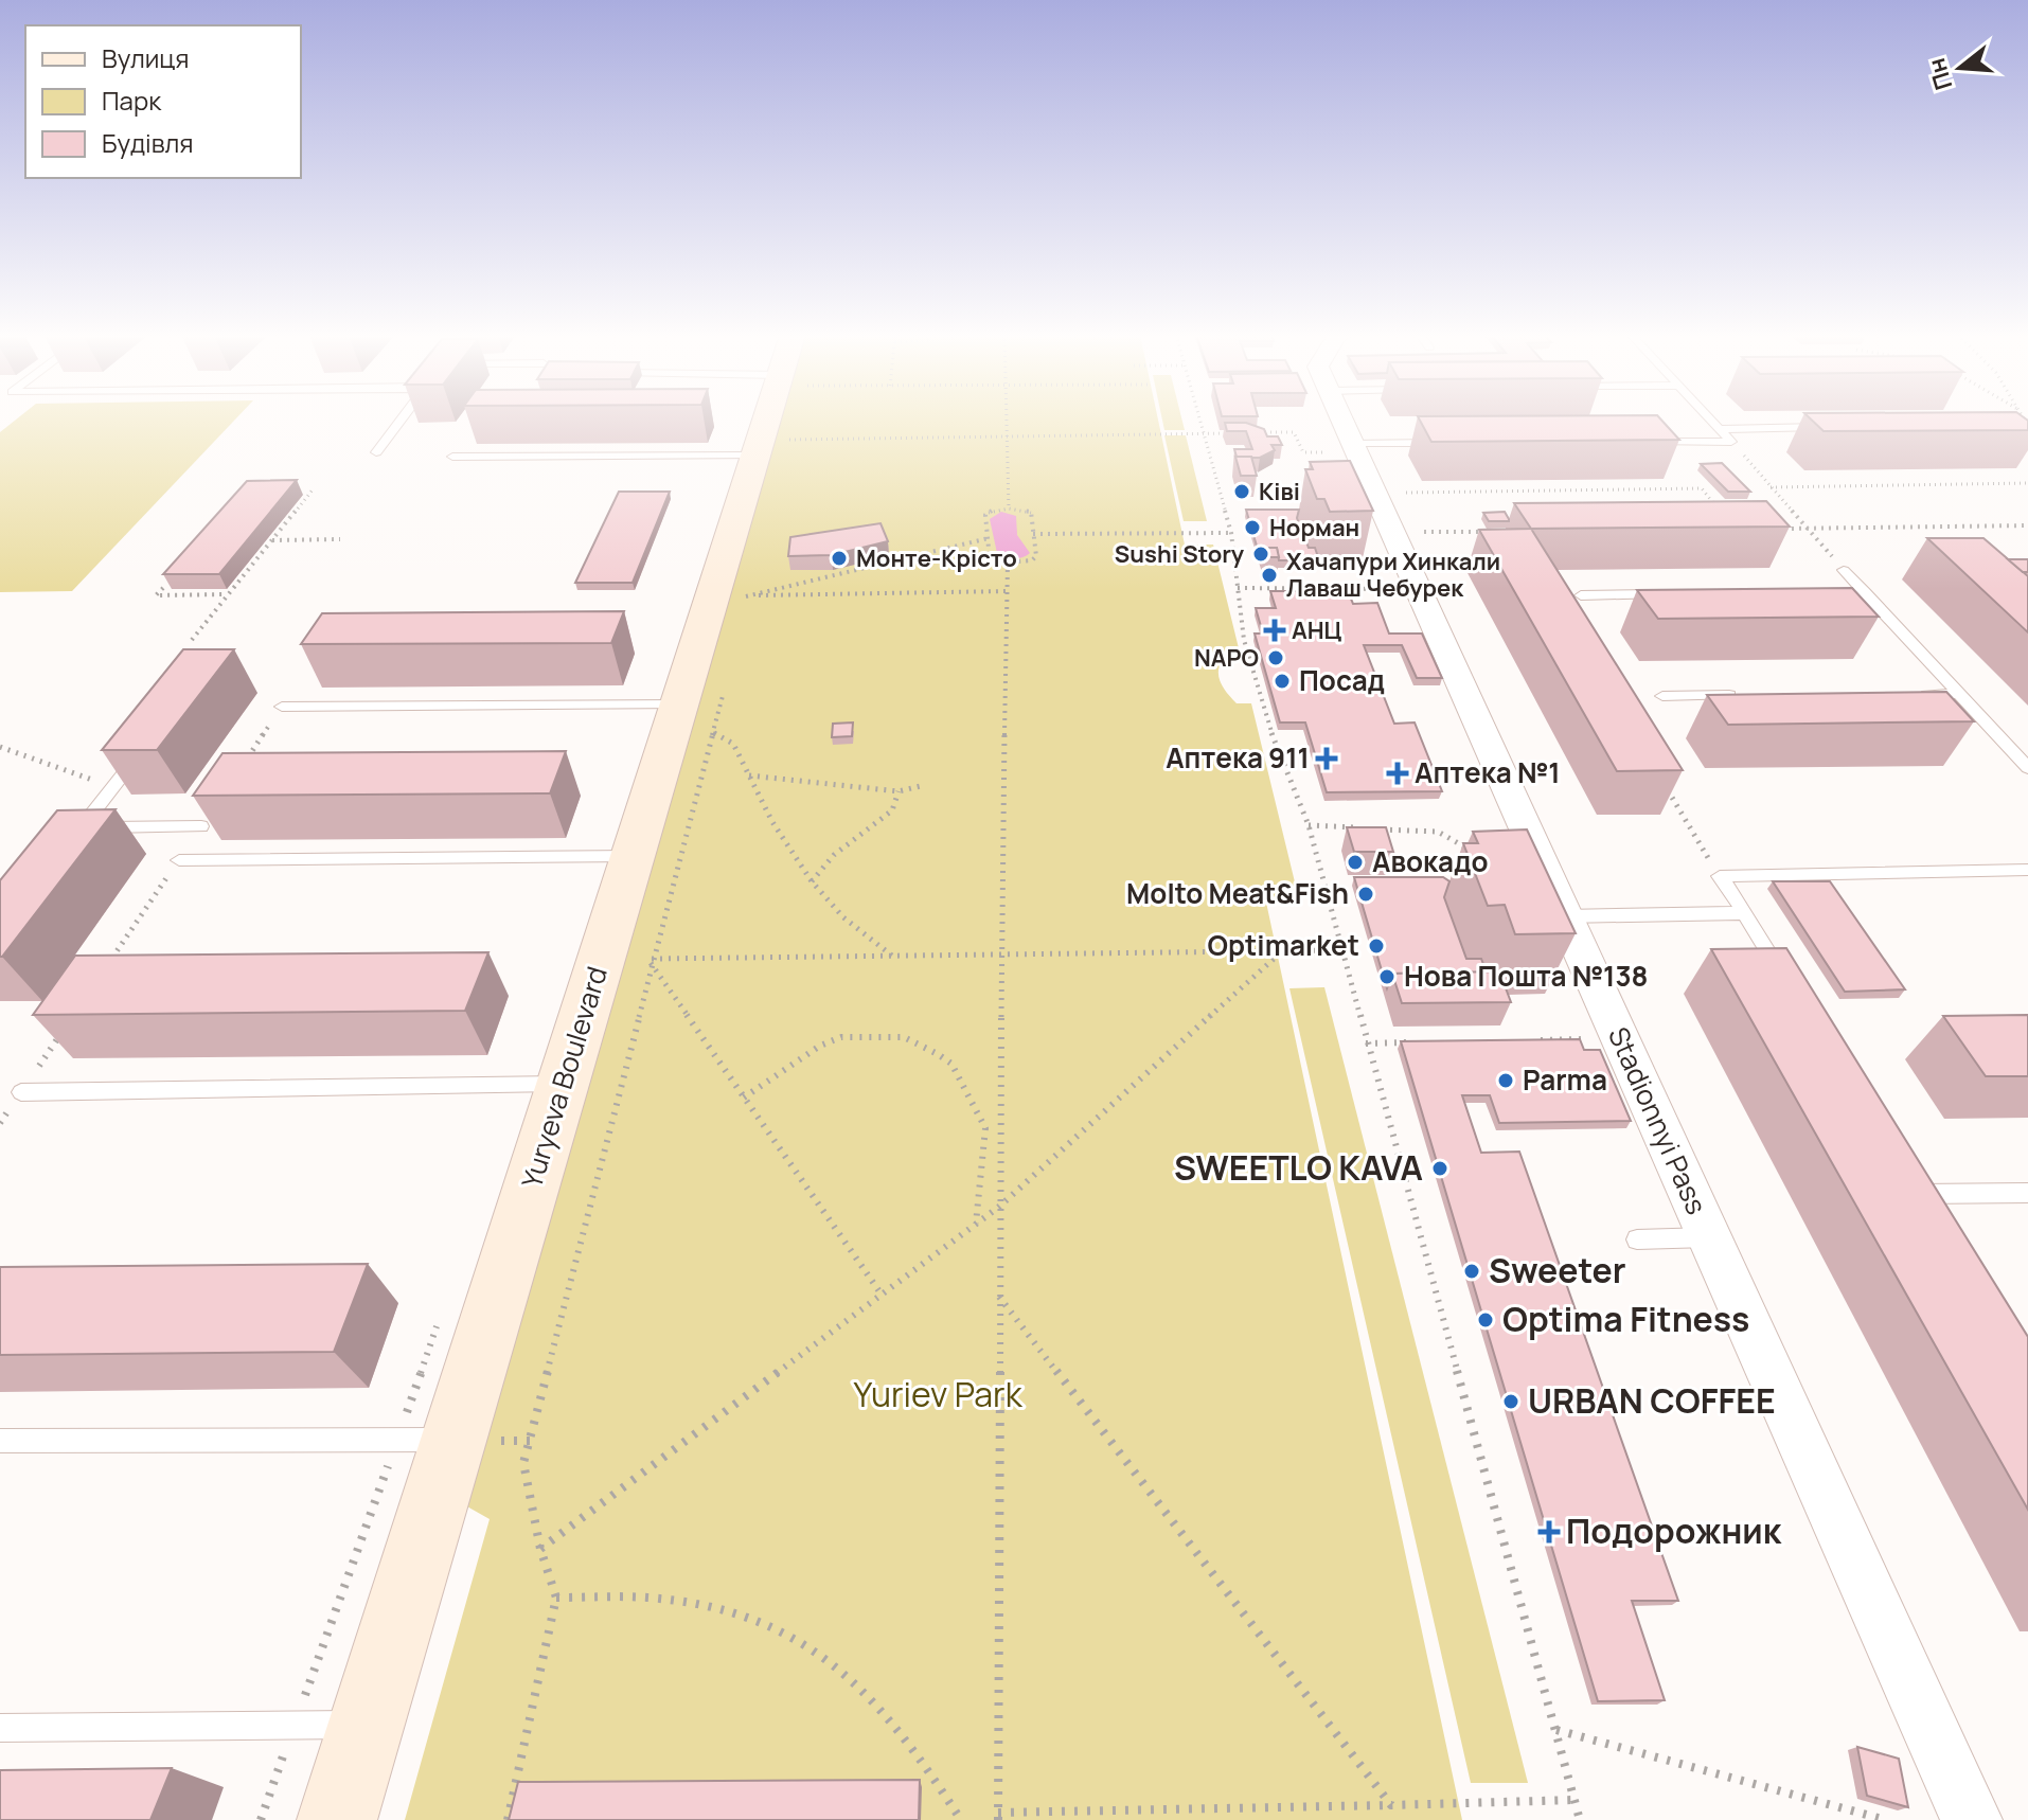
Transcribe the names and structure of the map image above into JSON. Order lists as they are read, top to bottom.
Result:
{
  "streets": {
    "street": ["Yuryeva Boulevard", "Stadionnyi Pass"]
  },
  "parks": ["Yuriev Park"],
  "places": {
    "other": [
      "Ківі",
      "Норман",
      "Sushi Story",
      "Монте-Крісто",
      "Хачапури Хинкали Лаваш Чебурек",
      "NAPO",
      "Посад",
      "Авокадо",
      "Molto Meat&Fish",
      "Optimarket",
      "Нова Пошта №138",
      "Parma",
      "SWEETLO KAVA",
      "Sweeter",
      "Optima Fitness",
      "URBAN COFFEE"
    ],
    "health": [
      "АНЦ",
      "Аптека 911",
      "Аптека №1",
      "Подорожник"
    ]
  },
  "legend": ["Вулиця", "Парк", "Будівля"],
  "north": "left"
}
